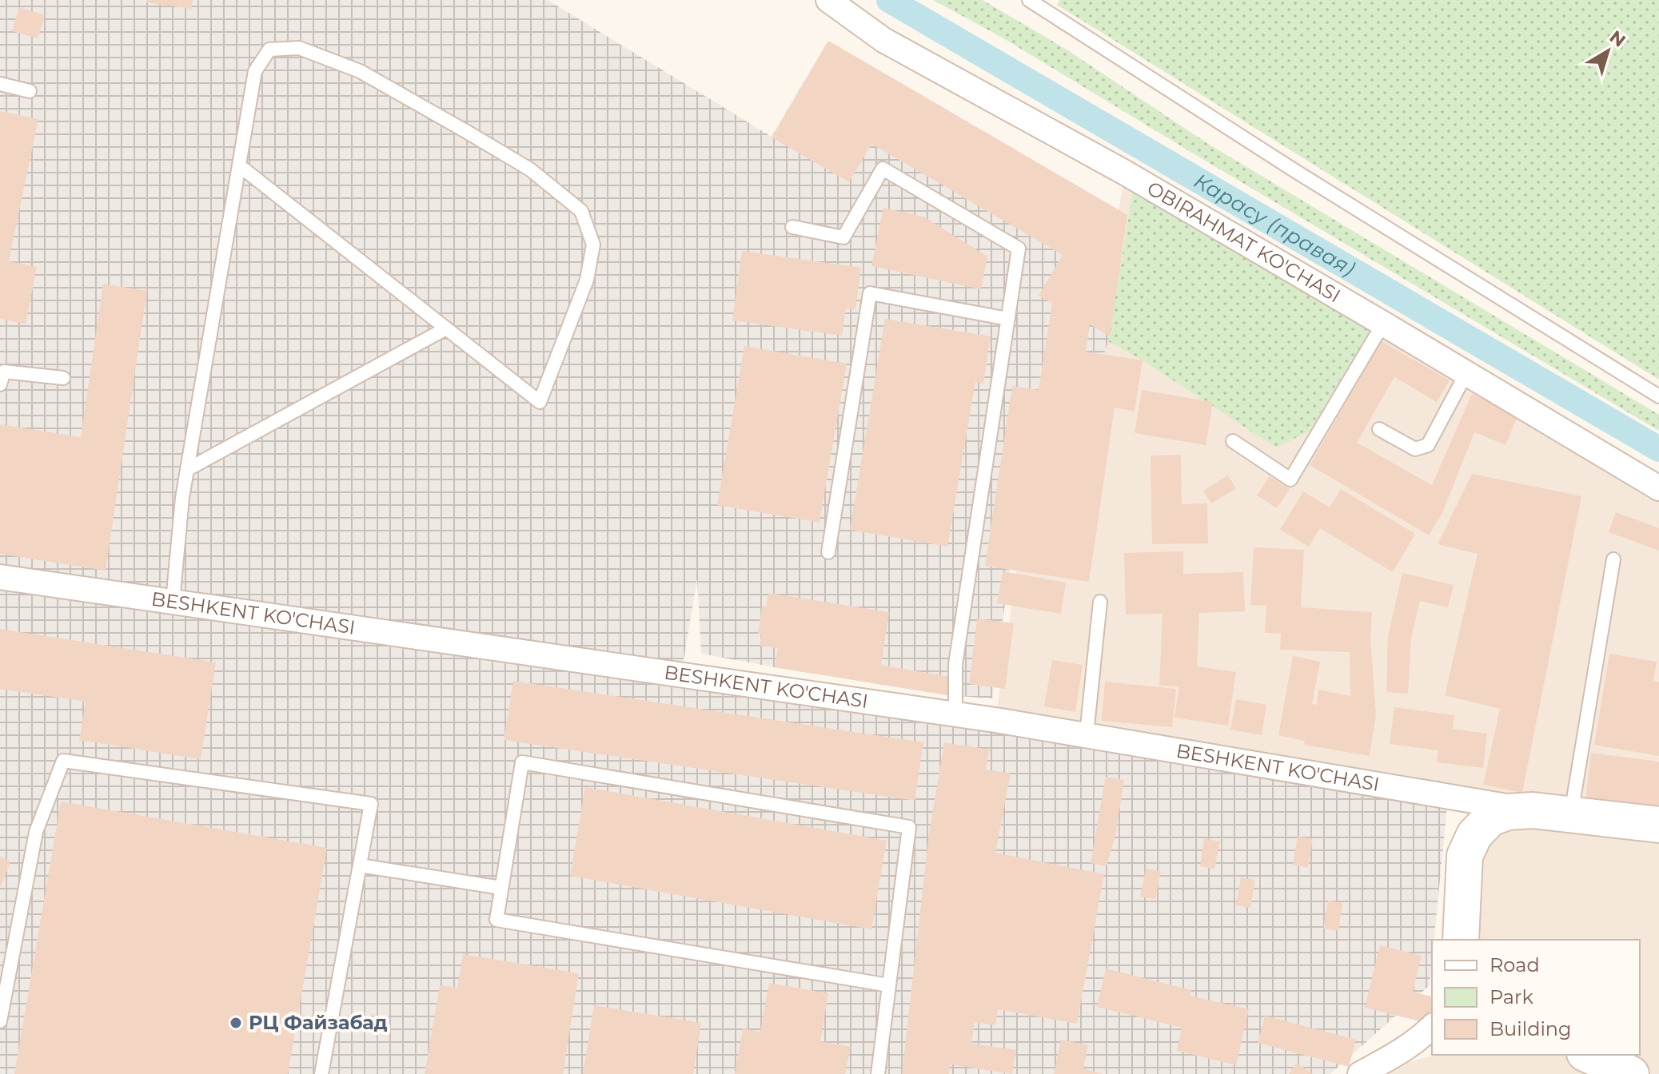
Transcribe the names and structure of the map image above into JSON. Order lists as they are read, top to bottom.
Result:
{
  "streets": {
    "street": ["OBIRAHMAT KO'CHASI", "BESHKENT KO'CHASI"]
  },
  "water": ["Карасу (правая)"],
  "places": ["РЦ Файзабад"],
  "legend": ["Road", "Park", "Building"],
  "north": "top right"
}
